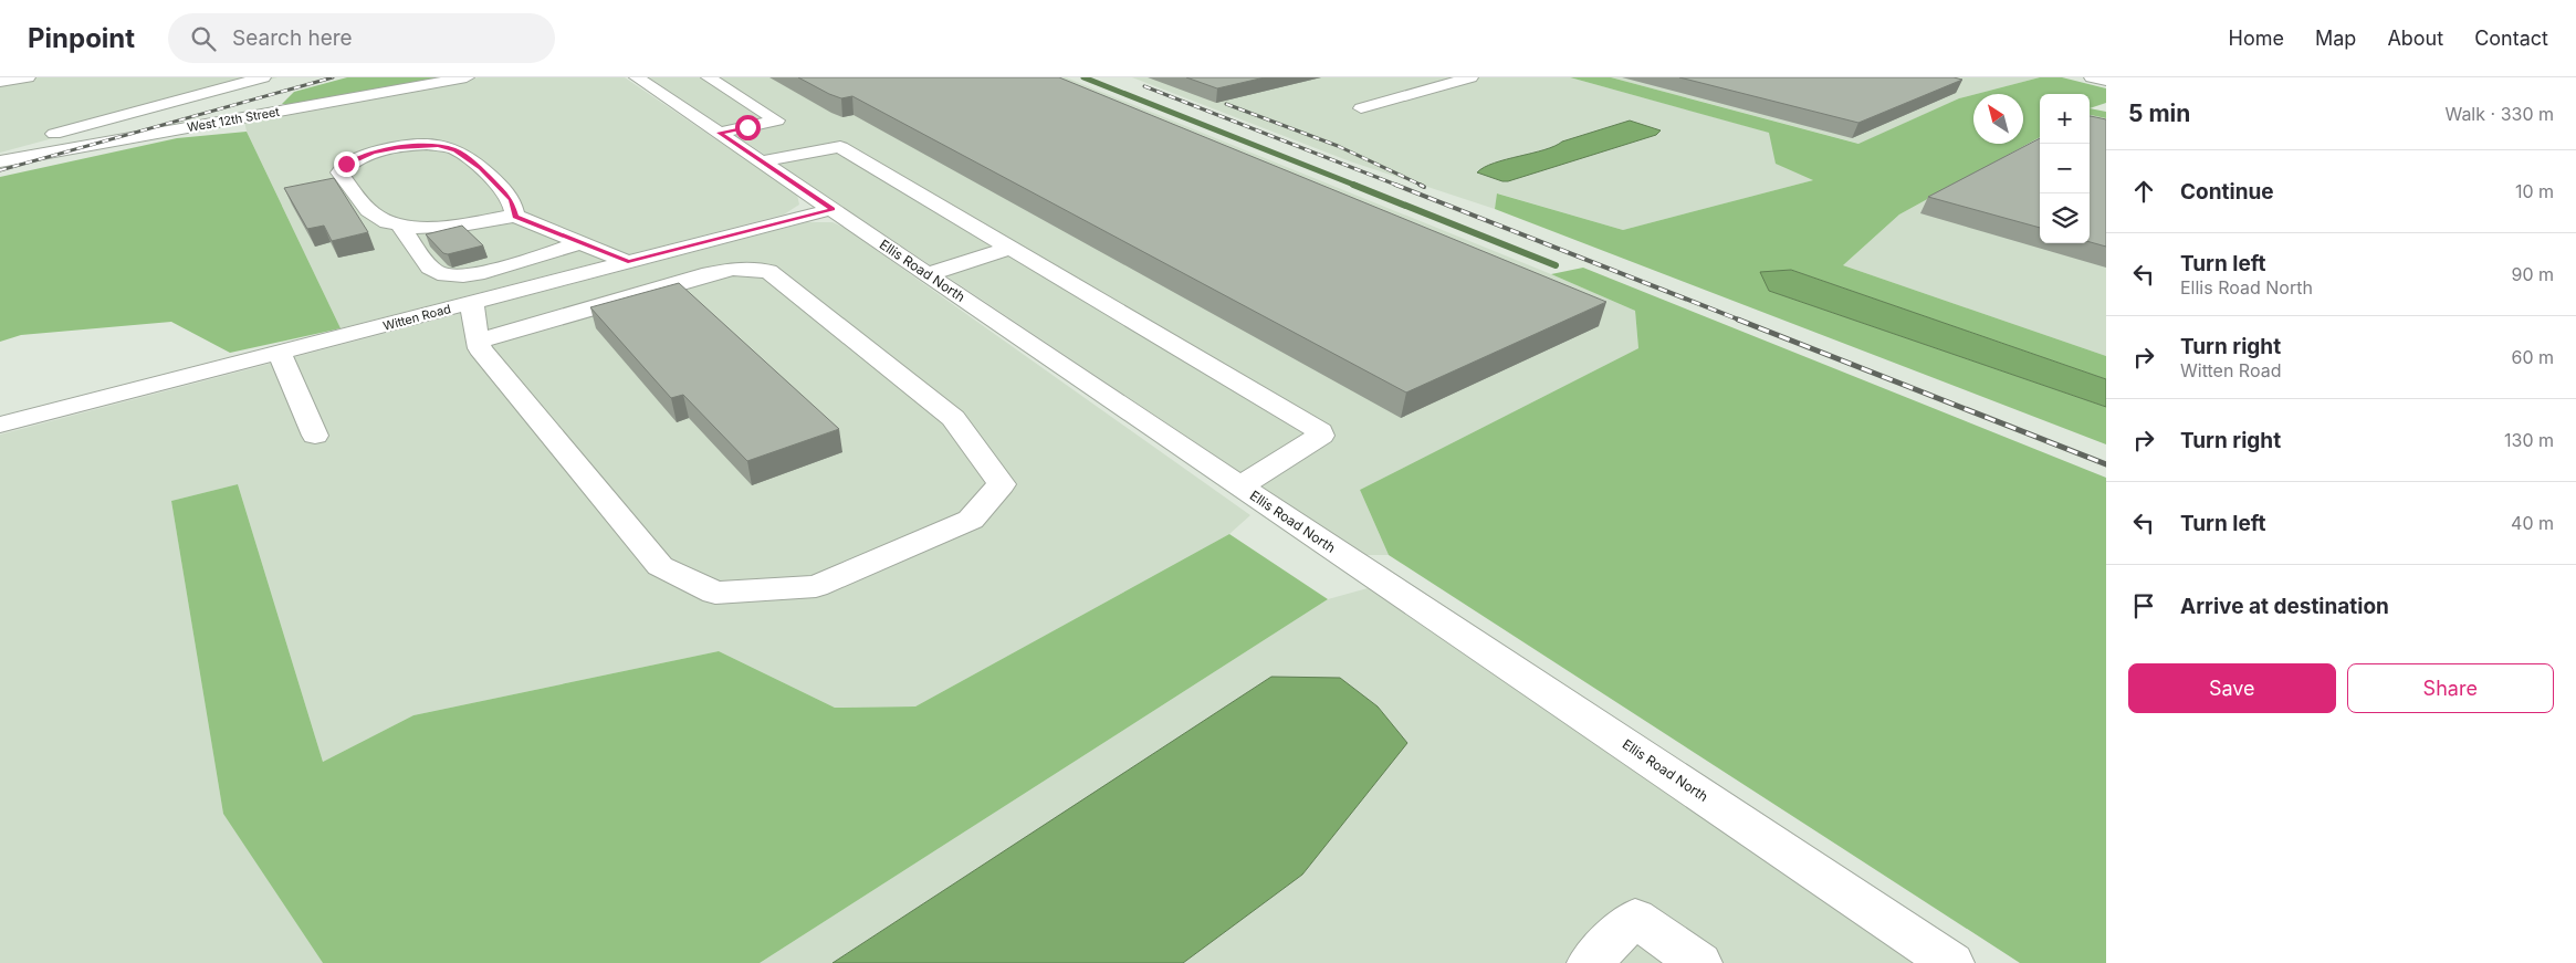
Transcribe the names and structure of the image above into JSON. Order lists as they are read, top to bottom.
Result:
{
  "streets": {
    "street": ["West 12th Street", "Ellis Road North", "Witten Road"]
  },
  "crossings": [
    ["Ellis Road North", "Witten Road"]
  ],
  "north": "top left",
  "page": {
    "header": "Pinpoint",
    "search": "Search here",
    "nav": [
      "Home",
      "Map",
      "About",
      "Contact"
    ],
    "heading": ["5 min", "Walk · 330 m"],
    "map_buttons": ["+", "−"],
    "list": [
      ["Continue", "10 m"],
      ["Turn left", "Ellis Road North", "90 m"],
      ["Turn right", "Witten Road", "60 m"],
      ["Turn right", "130 m"],
      ["Turn left", "40 m"],
      "Arrive at destination"
    ],
    "buttons": ["Save", "Share"]
  }
}
